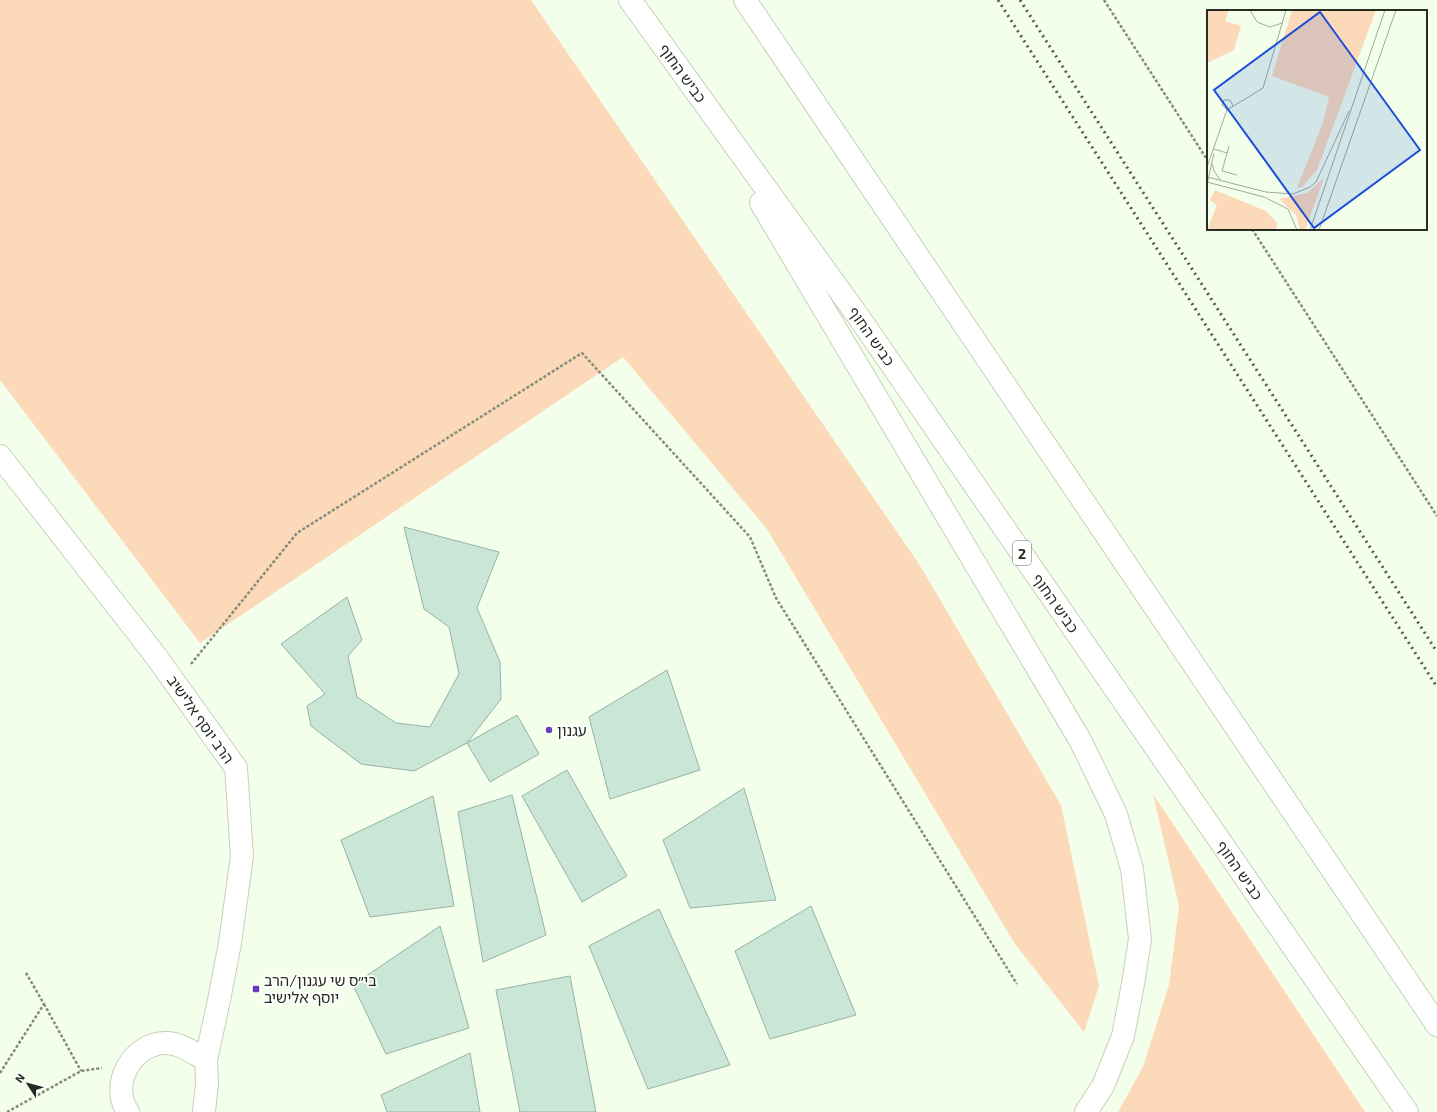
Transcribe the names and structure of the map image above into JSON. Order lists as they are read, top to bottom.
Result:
{
  "streets": {
    "main road": ["כביש החוף", "2", "הרב יוסף אלישיב"]
  },
  "places": {
    "other": ["עגנון"],
    "transit": ["בי״ס שי עגנון/הרב יוסף אלישיב"]
  },
  "north": "top left"
}
